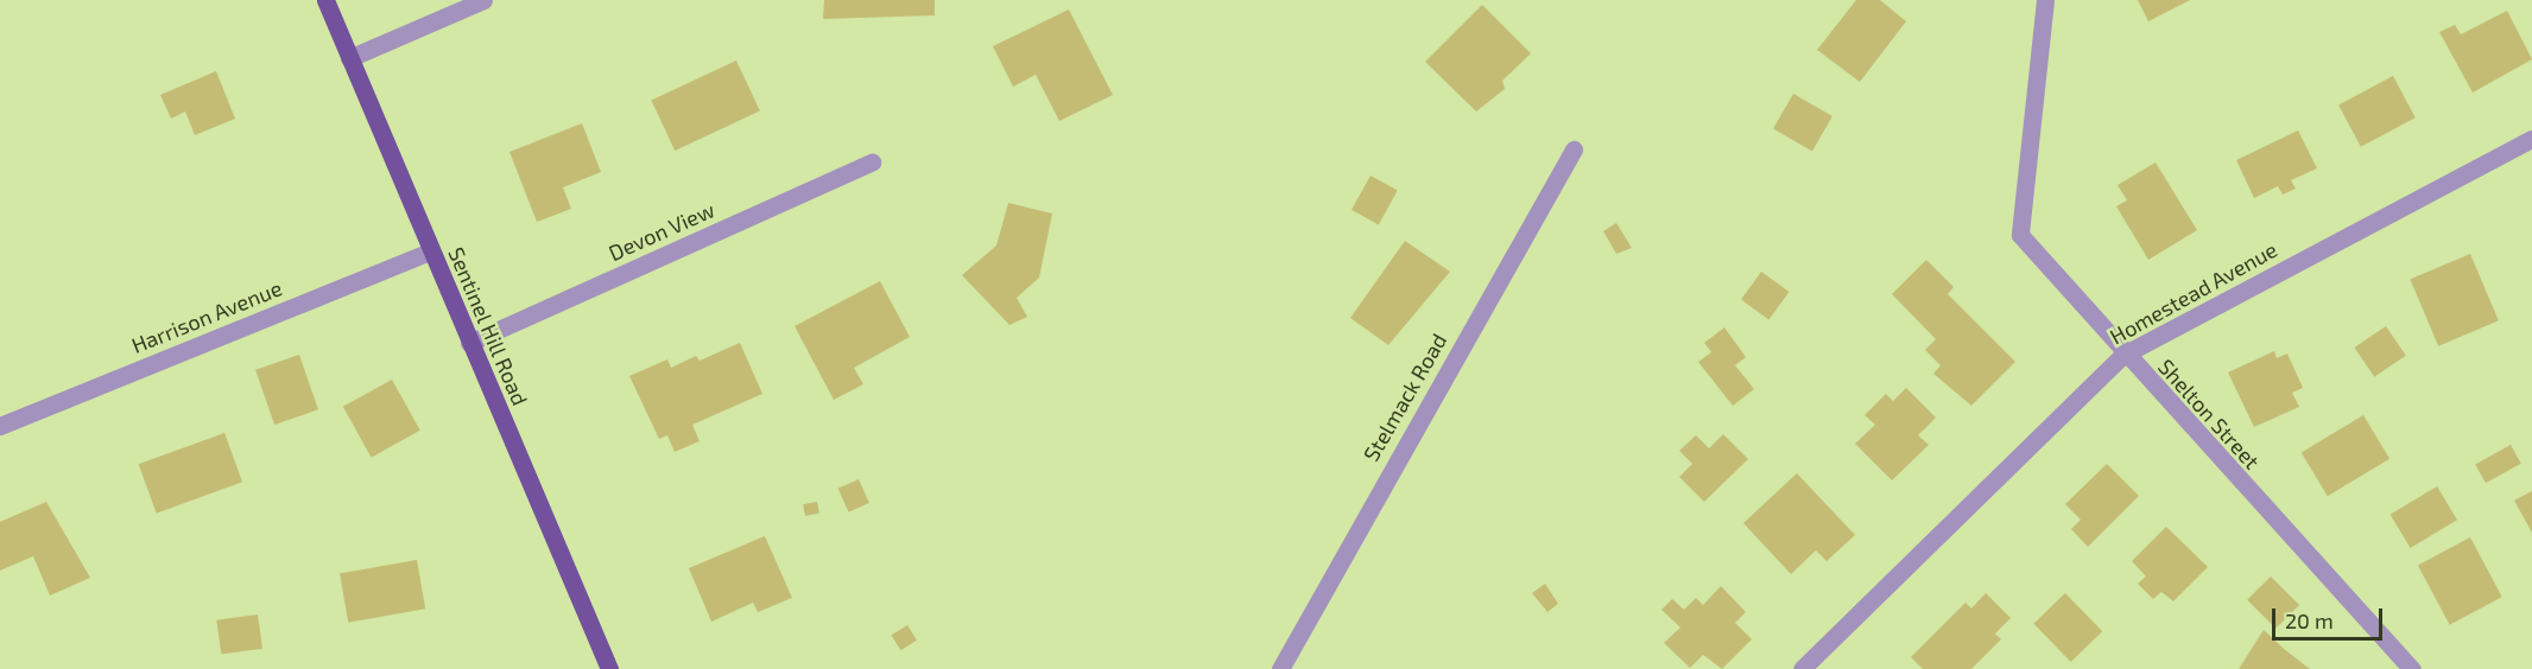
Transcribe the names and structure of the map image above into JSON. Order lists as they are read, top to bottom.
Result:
{
  "streets": {
    "main road": ["Sentinel Hill Road"],
    "street": [
      "Devon View",
      "Homestead Avenue",
      "Harrison Avenue",
      "Stelmack Road",
      "Shelton Street"
    ]
  },
  "crossings": [
    ["Devon View", "Sentinel Hill Road"],
    ["Homestead Avenue", "Shelton Street"],
    ["Harrison Avenue", "Sentinel Hill Road"]
  ],
  "scale_bar": "20 m"
}
